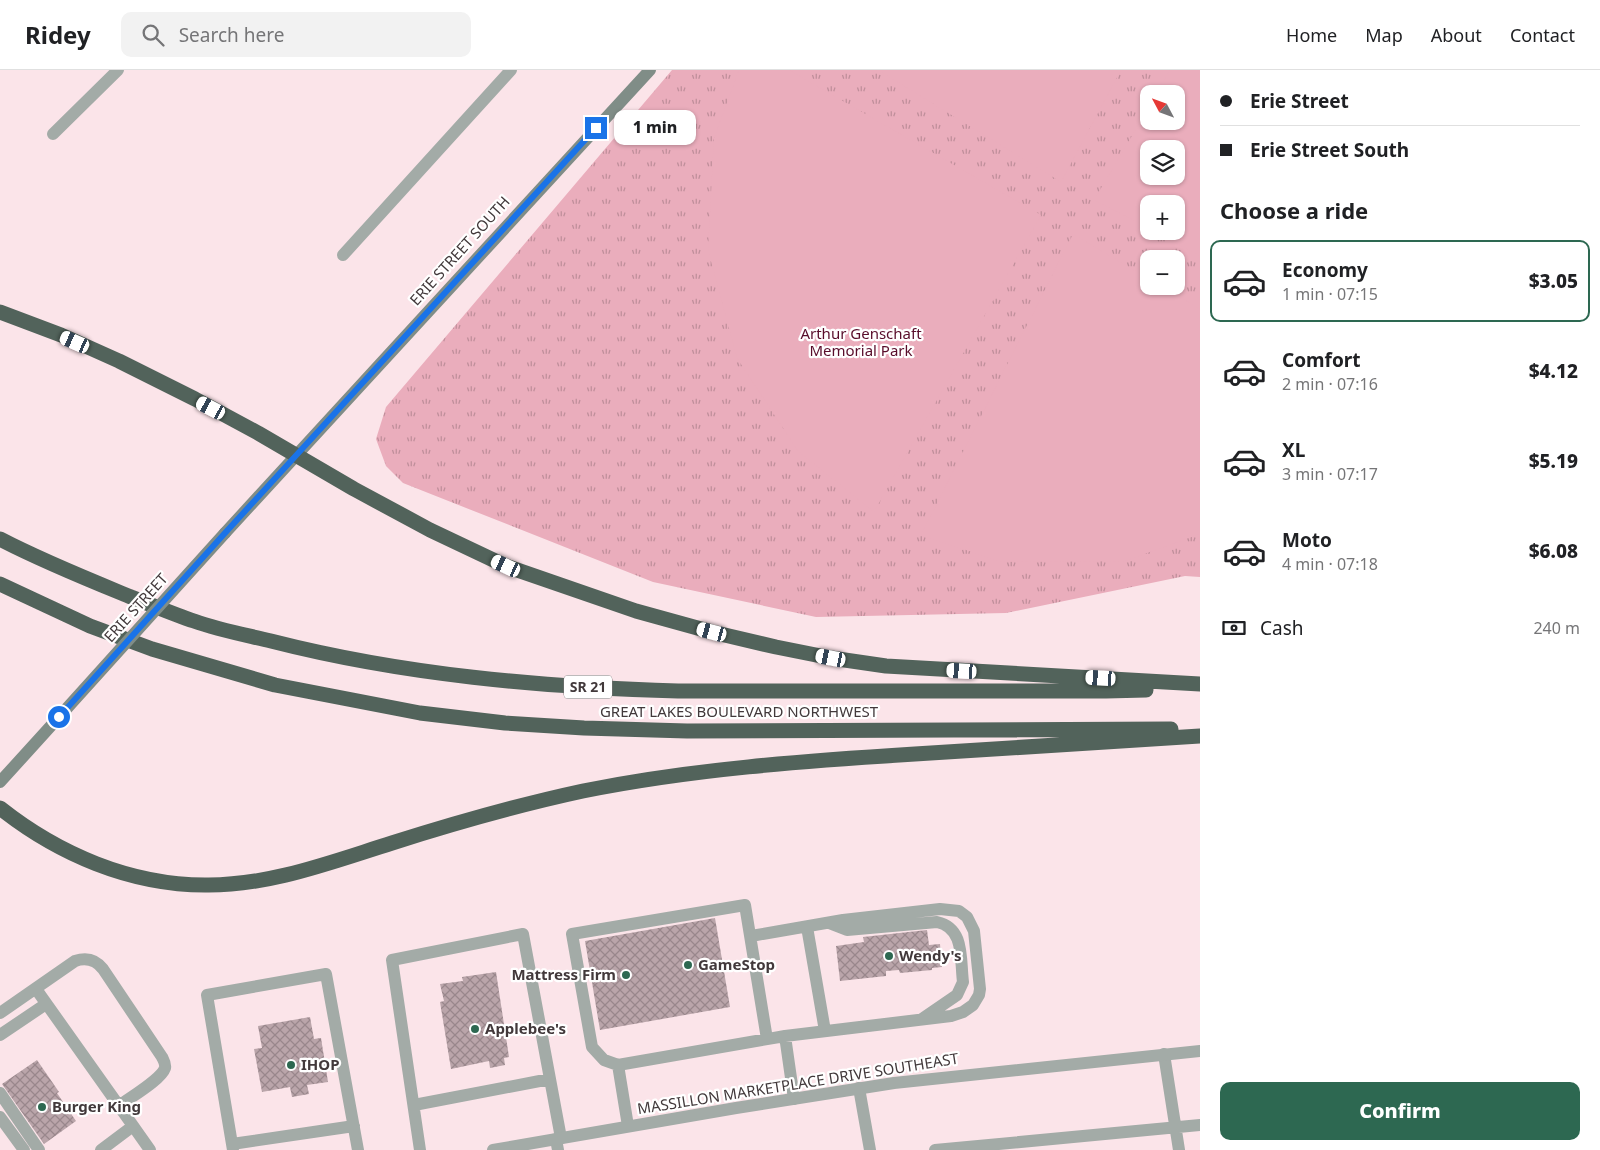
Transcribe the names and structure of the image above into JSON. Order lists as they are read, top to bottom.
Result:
{
  "streets": {
    "highway": ["SR 21", "GREAT LAKES BOULEVARD NORTHWEST"],
    "main road": ["ERIE STREET SOUTH", "ERIE STREET"],
    "street": ["MASSILLON MARKETPLACE DRIVE SOUTHEAST"]
  },
  "crossings": [
    ["ERIE STREET SOUTH", "ERIE STREET"]
  ],
  "parks": ["Arthur Genschaft Memorial Park"],
  "places": [
    "Wendy's",
    "GameStop",
    "Mattress Firm",
    "Applebee's",
    "IHOP",
    "Burger King"
  ],
  "north": "top left",
  "page": {
    "header": "Ridey",
    "search": "Search here",
    "nav": [
      "Home",
      "Map",
      "About",
      "Contact"
    ],
    "banner": ["Erie Street", "Erie Street South"],
    "map_buttons": ["+", "−"],
    "bubble": "1 min",
    "heading": "Choose a ride",
    "list": [
      {
        "name": "Economy",
        "note": "1 min · 07:15",
        "value": "$3.05"
      },
      {
        "name": "Comfort",
        "note": "2 min · 07:16",
        "value": "$4.12"
      },
      {
        "name": "XL",
        "note": "3 min · 07:17",
        "value": "$5.19"
      },
      {
        "name": "Moto",
        "note": "4 min · 07:18",
        "value": "$6.08"
      }
    ],
    "pay": ["Cash", "240 m"],
    "buttons": "Confirm"
  }
}
